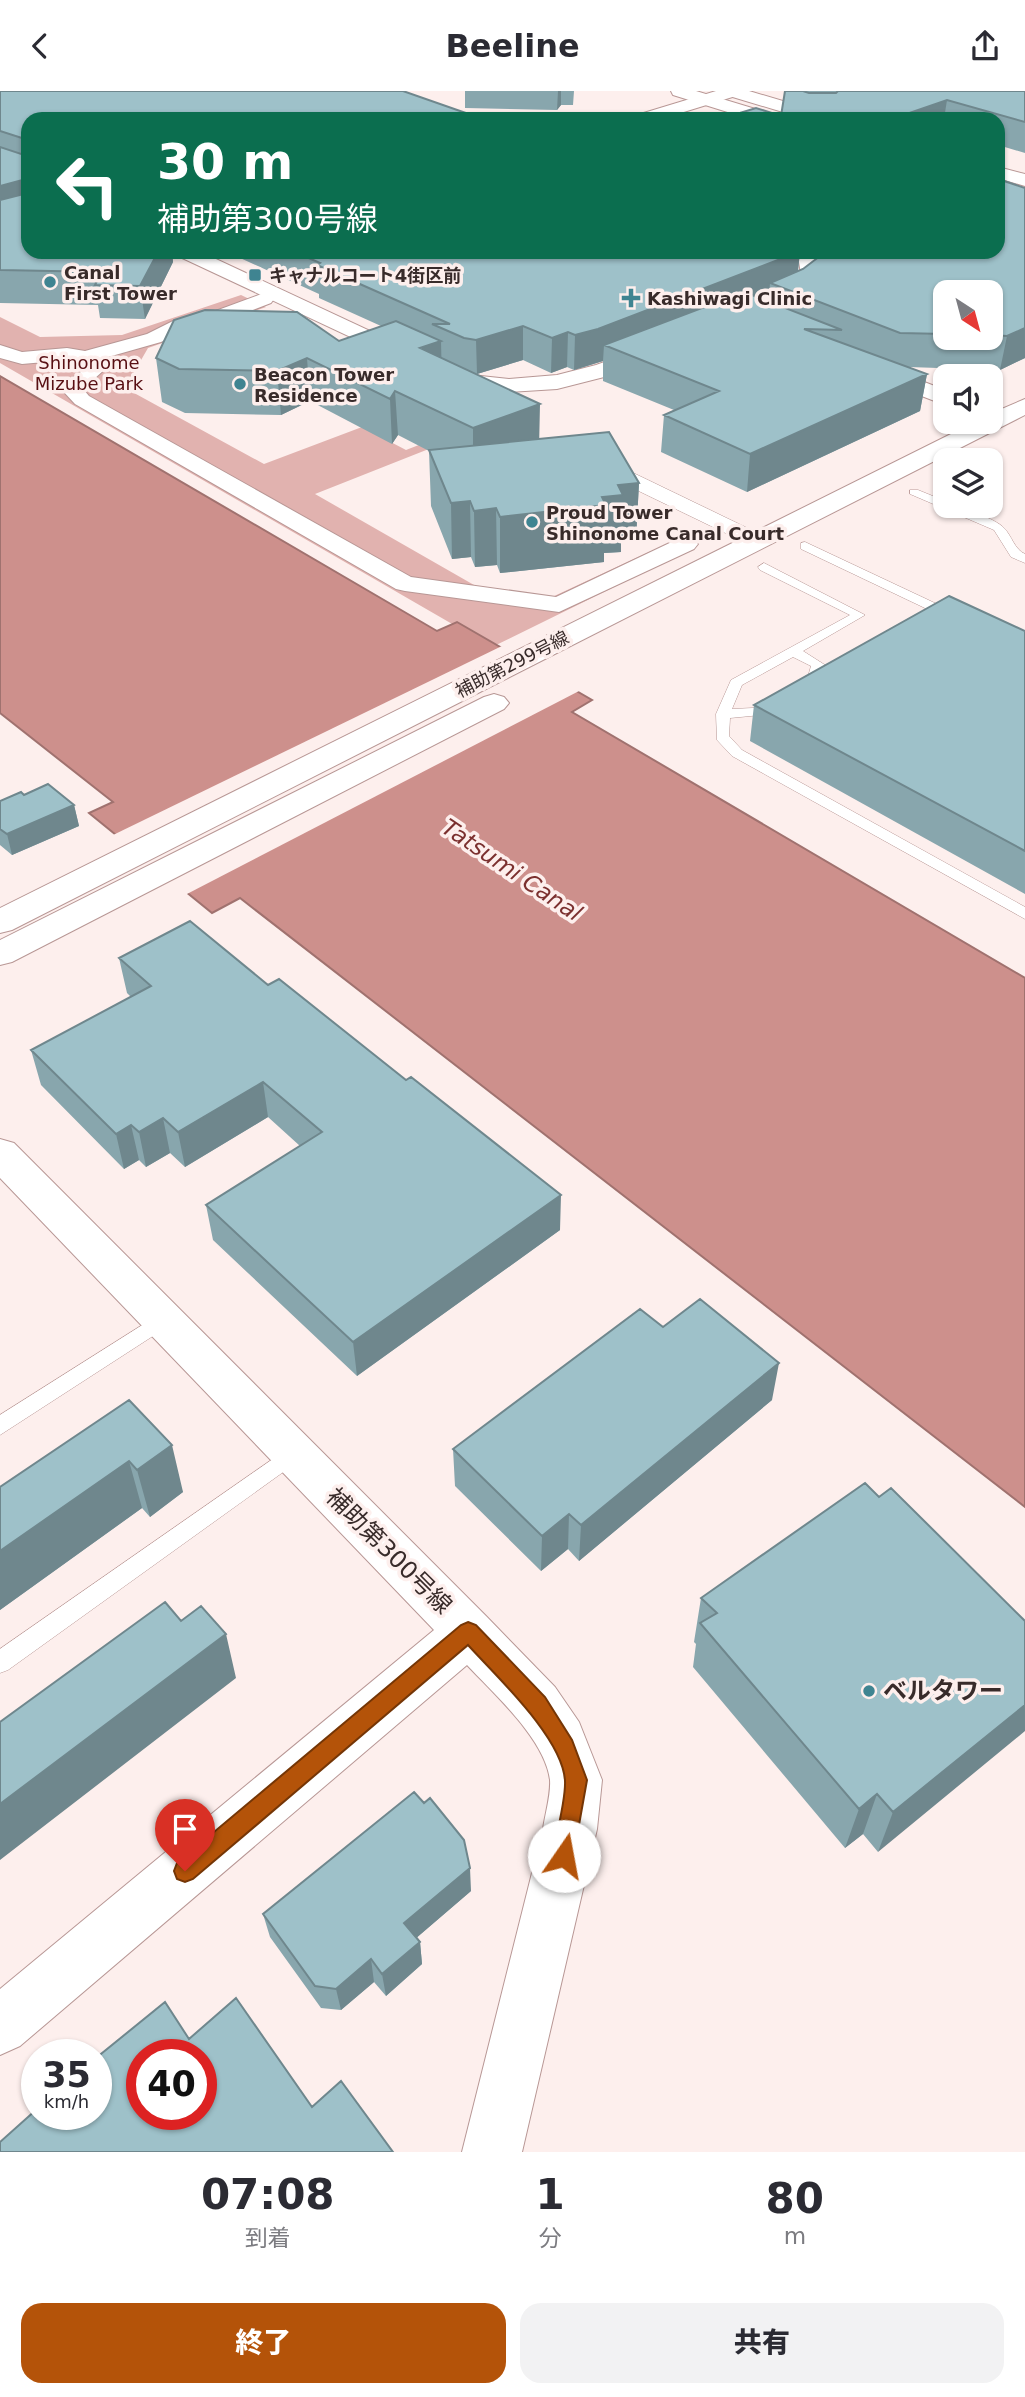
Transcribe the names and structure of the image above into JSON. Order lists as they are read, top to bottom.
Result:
{
  "streets": {
    "street": ["補助第299号線", "補助第300号線"]
  },
  "water": ["Tatsumi Canal"],
  "parks": ["Shinonome Mizube Park"],
  "places": {
    "transit": ["キャナルコート4街区前"],
    "other": [
      "Canal First Tower",
      "Beacon Tower Residence",
      "Proud Tower Shinonome Canal Court",
      "ベルタワー"
    ],
    "health": ["Kashiwagi Clinic"]
  },
  "north": "bottom right",
  "page": {
    "header": "Beeline",
    "turn": ["30 m", "補助第300号線"],
    "speed": "35 km/h",
    "limit": "40",
    "eta": [
      "07:08",
      "到着",
      "1",
      "分",
      "80",
      "m"
    ],
    "buttons": ["終了", "共有"]
  }
}
